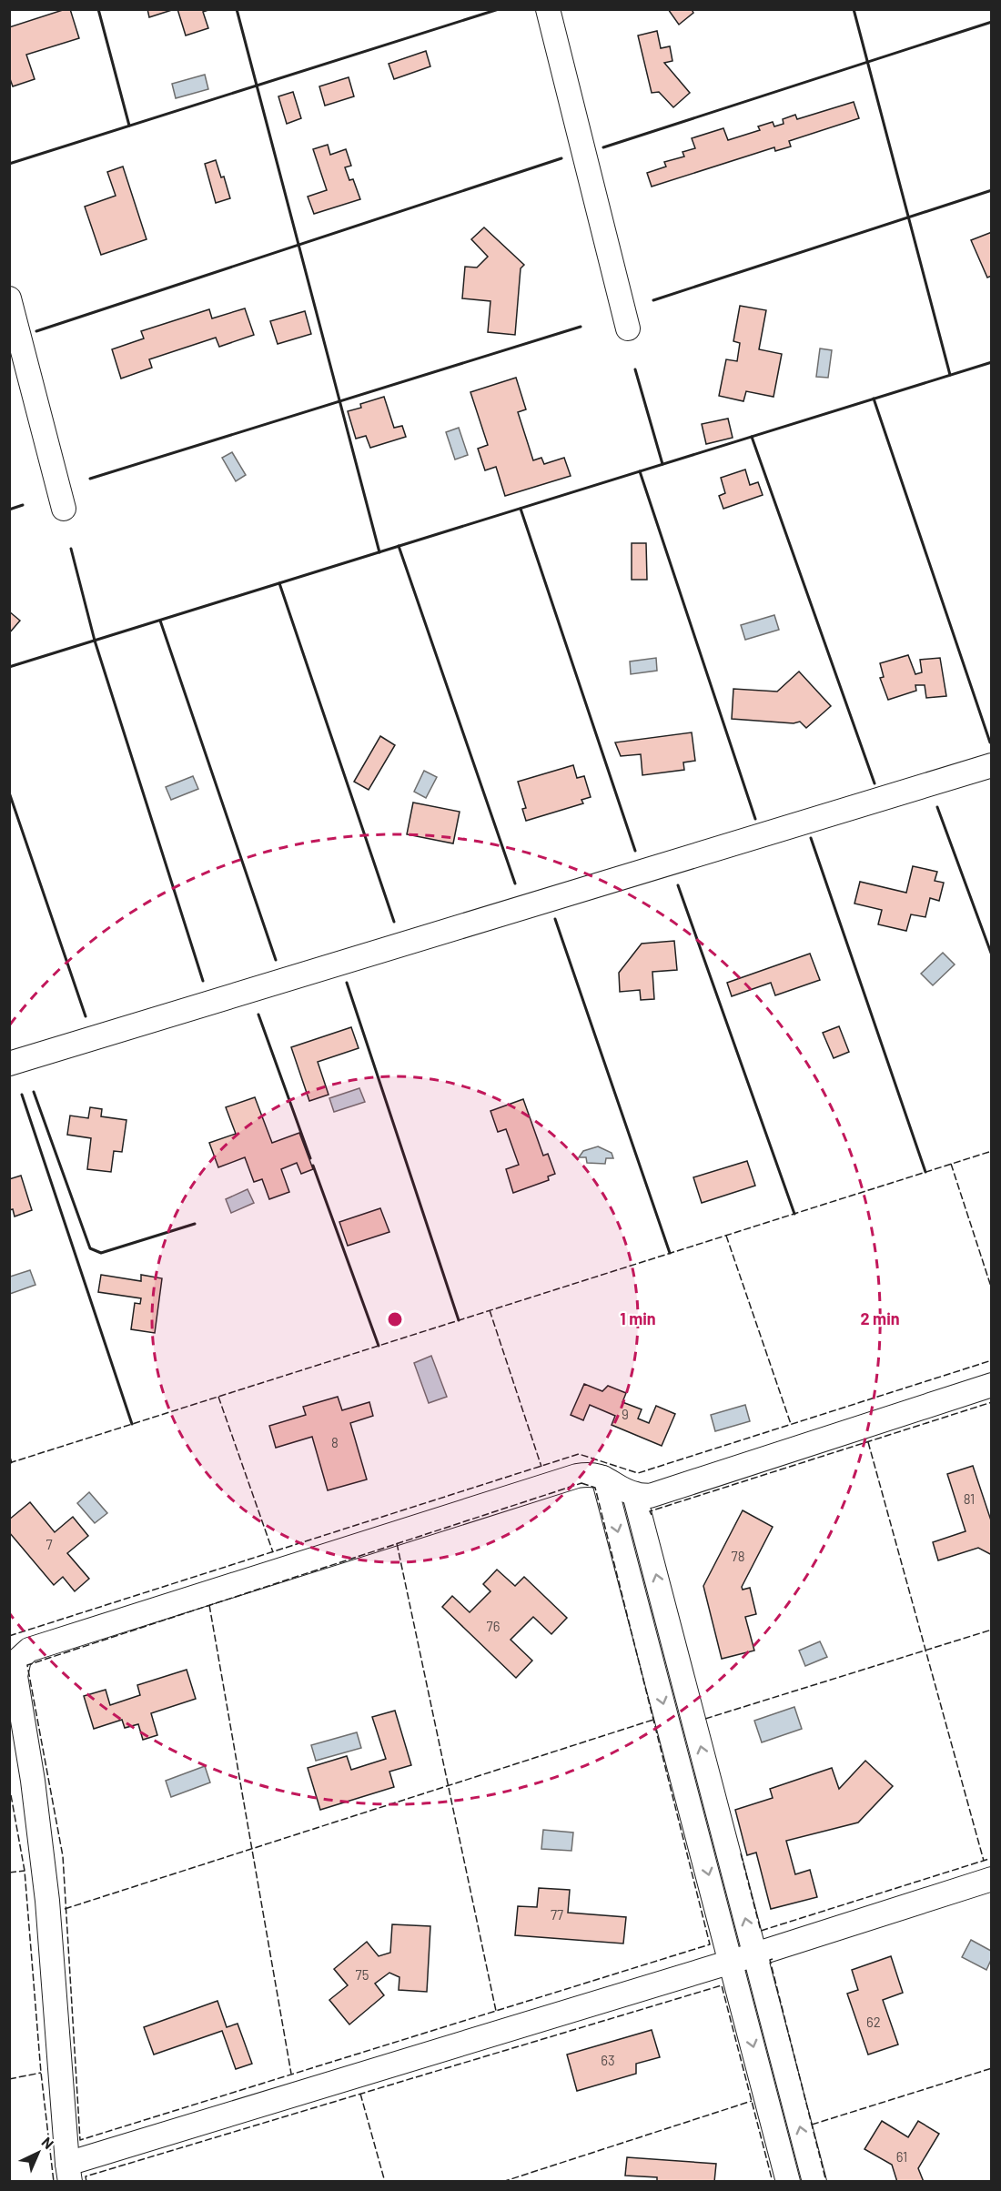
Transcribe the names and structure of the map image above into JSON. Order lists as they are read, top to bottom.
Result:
{
  "house_numbers": [
    "9",
    "8",
    "81",
    "7",
    "78",
    "76",
    "77",
    "75",
    "62",
    "63",
    "61"
  ],
  "north": "top right",
  "rings": ["1 min", "2 min"]
}
